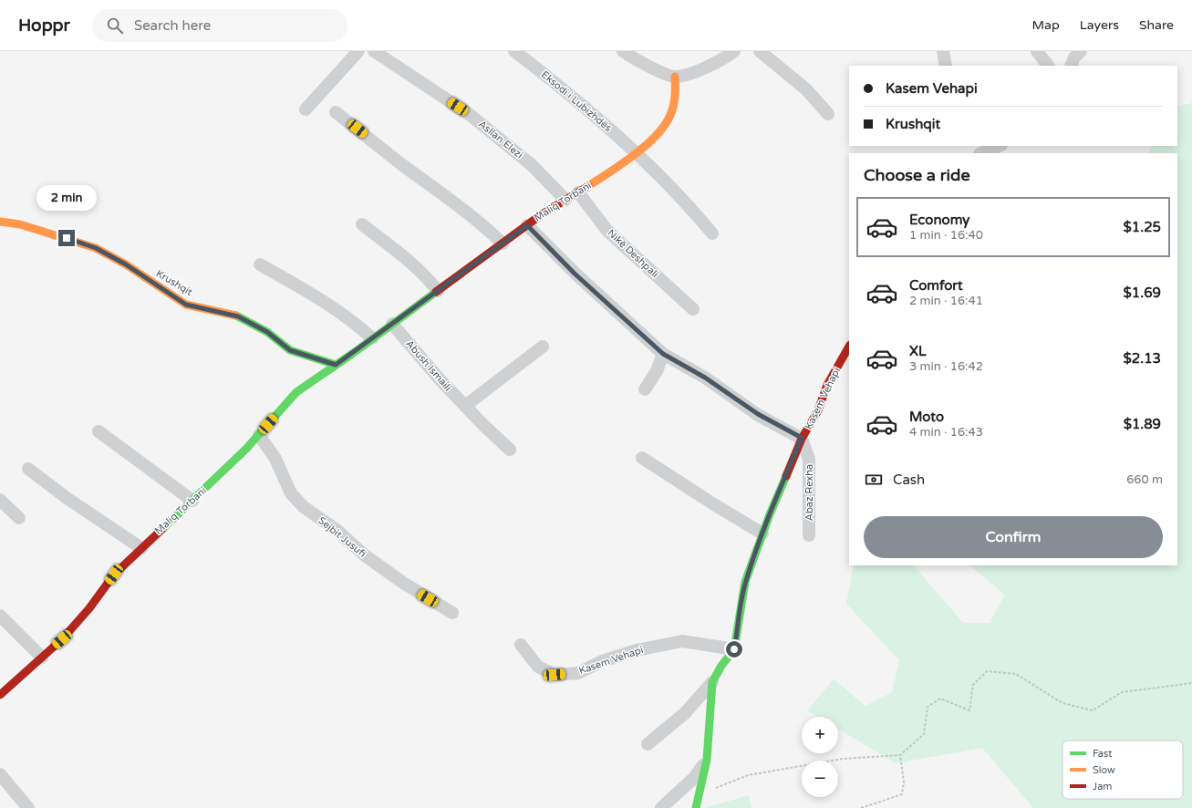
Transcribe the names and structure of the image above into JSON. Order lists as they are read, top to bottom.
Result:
{
  "streets": {
    "street": [
      "Eksodi i Lubizhdës",
      "Asllan Elezi",
      "Maliq Torbani",
      "Nikë Deshpali",
      "Krushqit",
      "Abush Ismaili",
      "Kasem Vehapi",
      "Abaz Rexha",
      "Sejbit Jusufi"
    ]
  },
  "crossings": [
    ["Eksodi i Lubizhdës", "Maliq Torbani"],
    ["Asllan Elezi", "Maliq Torbani"],
    ["Maliq Torbani", "Nikë Deshpali"],
    ["Maliq Torbani", "Krushqit"],
    ["Maliq Torbani", "Abush Ismaili"],
    ["Maliq Torbani", "Sejbit Jusufi"],
    ["Kasem Vehapi", "Abaz Rexha"]
  ],
  "legend": ["Fast", "Slow", "Jam"],
  "page": {
    "header": "Hoppr",
    "search": "Search here",
    "nav": ["Map", "Layers", "Share"],
    "banner": ["Kasem Vehapi", "Krushqit"],
    "heading": "Choose a ride",
    "bubble": "2 min",
    "list": [
      {
        "name": "Economy",
        "note": "1 min · 16:40",
        "value": "$1.25"
      },
      {
        "name": "Comfort",
        "note": "2 min · 16:41",
        "value": "$1.69"
      },
      {
        "name": "XL",
        "note": "3 min · 16:42",
        "value": "$2.13"
      },
      {
        "name": "Moto",
        "note": "4 min · 16:43",
        "value": "$1.89"
      }
    ],
    "pay": ["Cash", "660 m"],
    "buttons": "Confirm",
    "map_buttons": ["+", "−"]
  }
}
